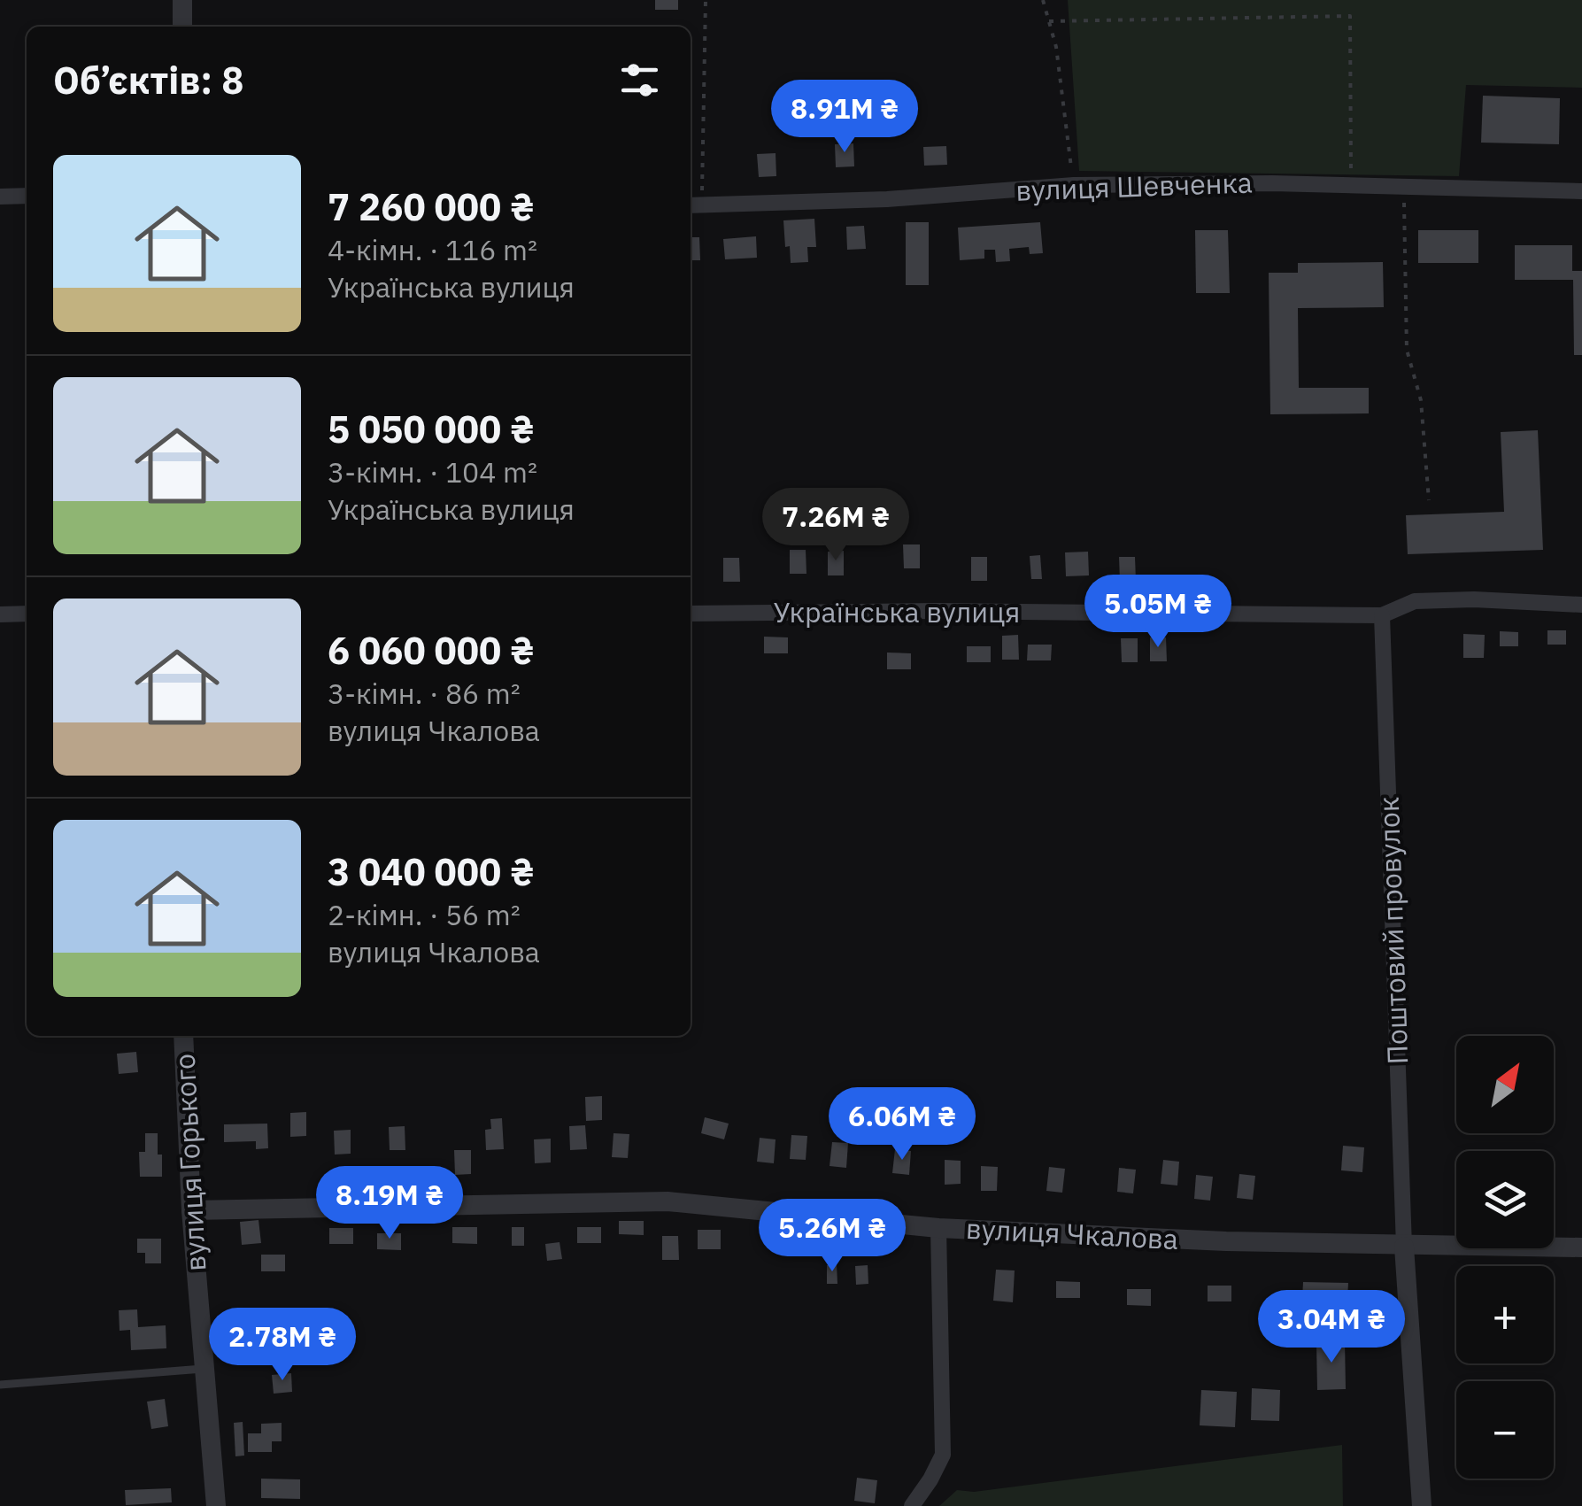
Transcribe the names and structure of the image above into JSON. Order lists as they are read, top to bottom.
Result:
{
  "streets": {
    "street": [
      "вулиця Шевченка",
      "Українська вулиця",
      "Поштовий провулок",
      "вулиця Горького",
      "вулиця Чкалова"
    ]
  },
  "crossings": [
    ["Українська вулиця", "Поштовий провулок"],
    ["Поштовий провулок", "вулиця Чкалова"],
    ["вулиця Горького", "вулиця Чкалова"]
  ],
  "north": "top right",
  "page": {
    "heading": "Об’єктів: 8",
    "price": [
      "8.91M ₴",
      "7.26M ₴",
      "5.05M ₴",
      "6.06M ₴",
      "8.19M ₴",
      "5.26M ₴",
      "3.04M ₴",
      "2.78M ₴"
    ],
    "list": [
      {
        "name": "7 260 000 ₴",
        "note": "4-кімн. · 116 m² · Українська вулиця"
      },
      {
        "name": "5 050 000 ₴",
        "note": "3-кімн. · 104 m² · Українська вулиця"
      },
      {
        "name": "6 060 000 ₴",
        "note": "3-кімн. · 86 m² · вулиця Чкалова"
      },
      {
        "name": "3 040 000 ₴",
        "note": "2-кімн. · 56 m² · вулиця Чкалова"
      }
    ],
    "map_buttons": ["+", "−"]
  }
}
